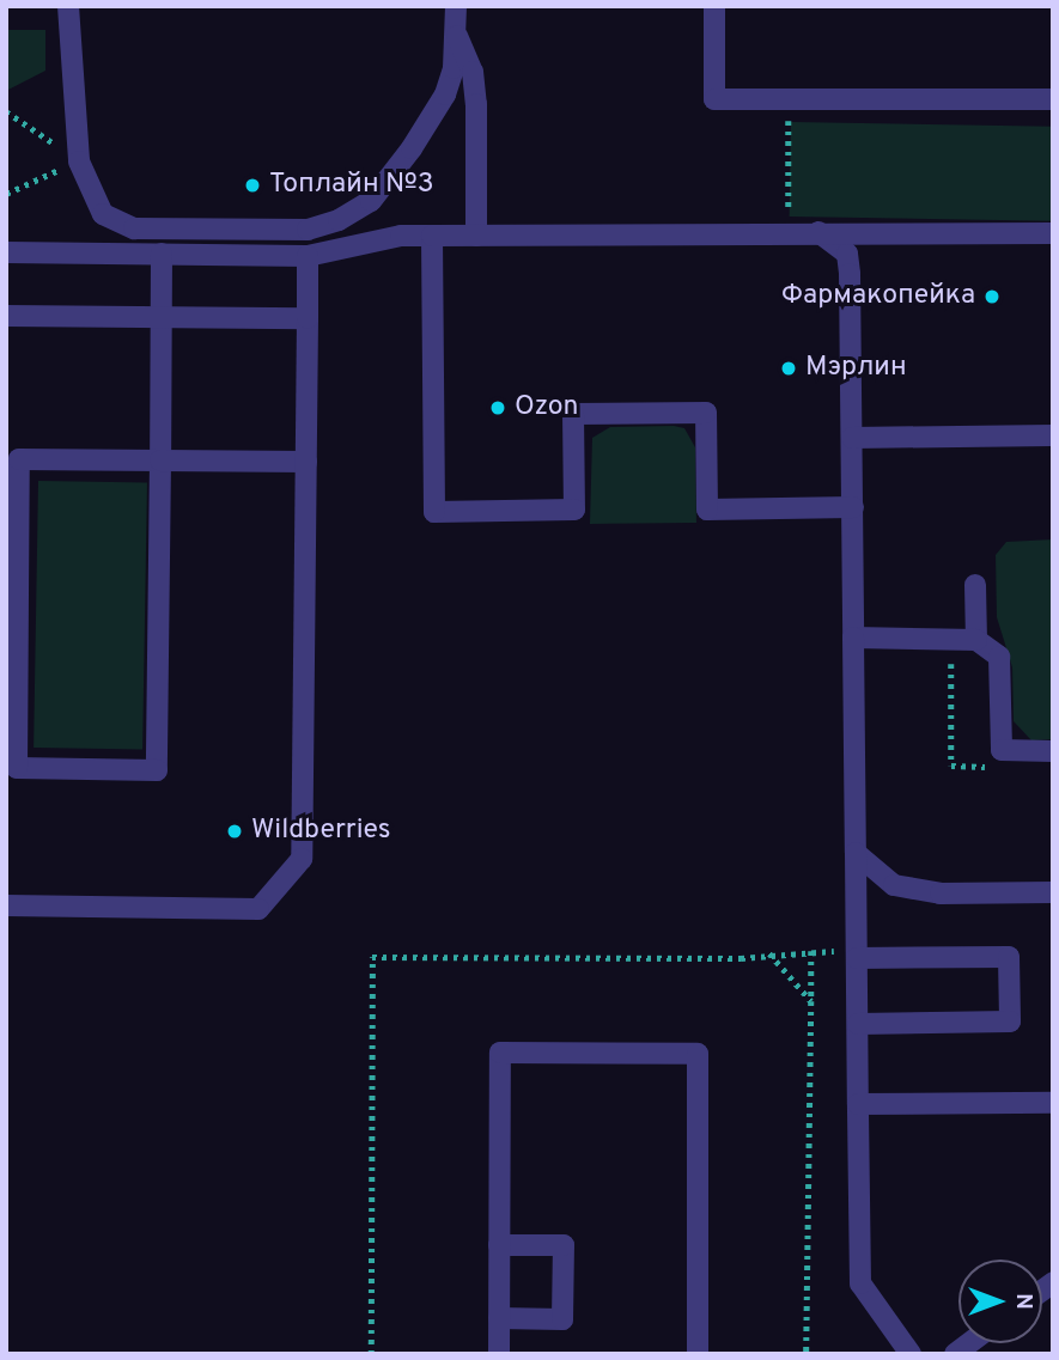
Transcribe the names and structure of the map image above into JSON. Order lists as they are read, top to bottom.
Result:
{
  "places": [
    "Топлайн №3",
    "Фармакопейка",
    "Мэрлин",
    "Ozon",
    "Wildberries"
  ],
  "north": "right"
}
